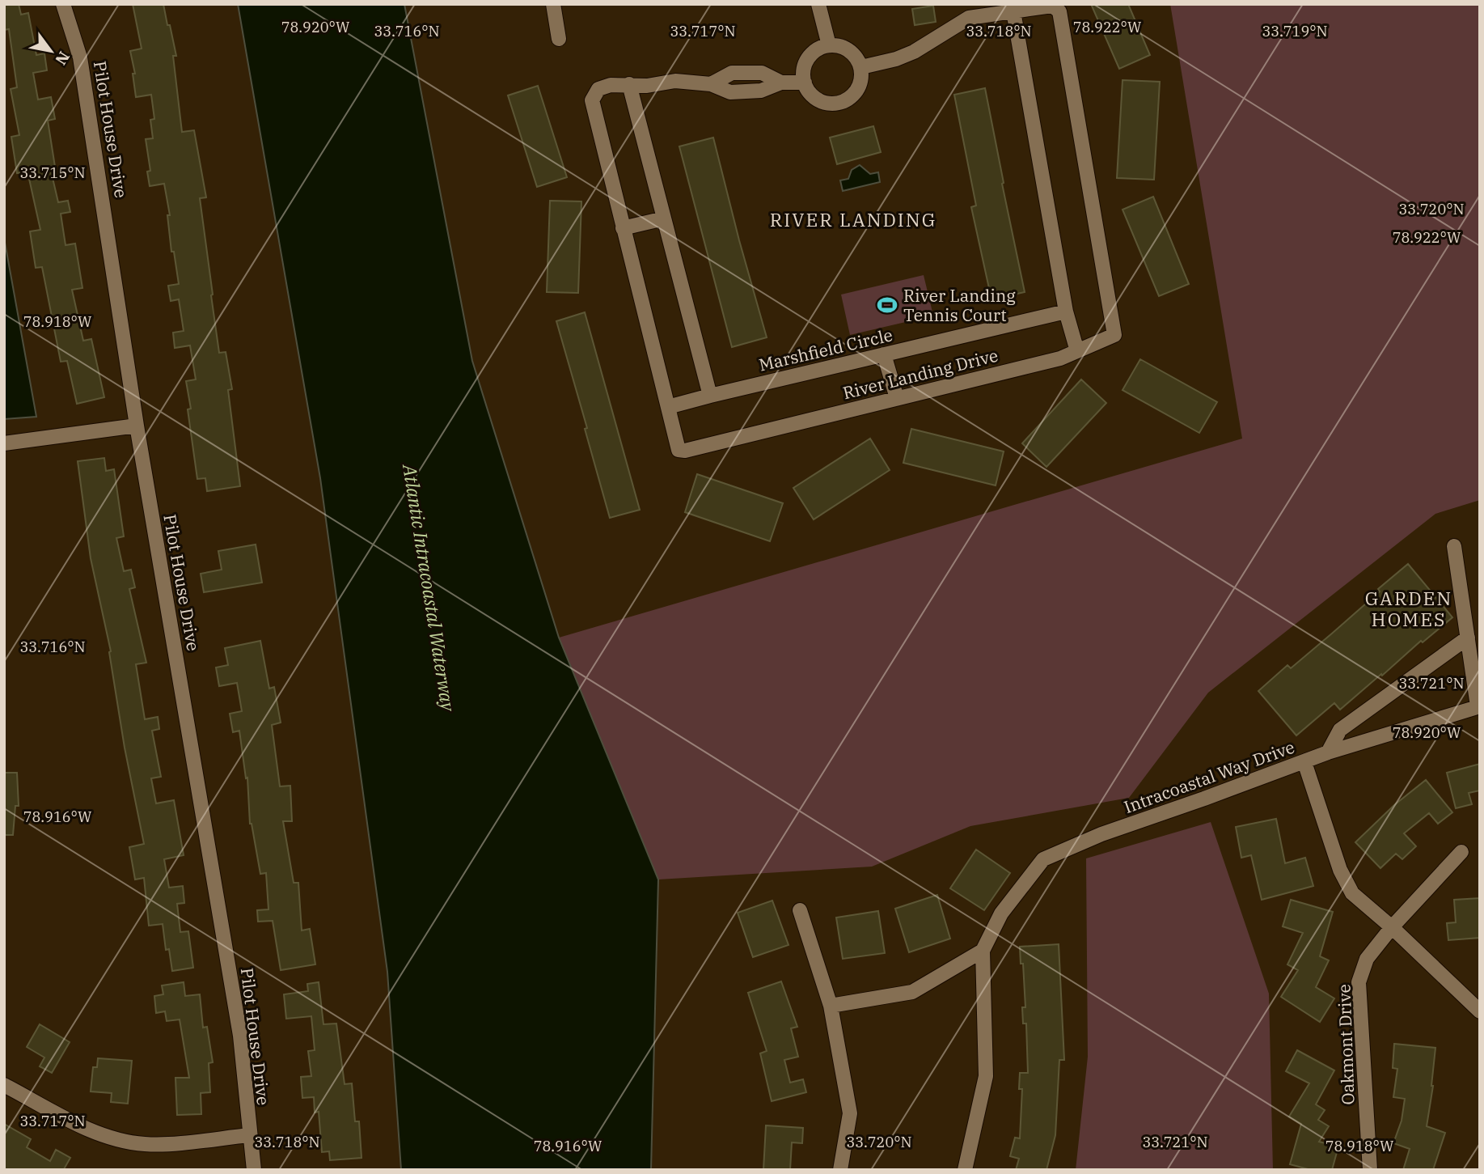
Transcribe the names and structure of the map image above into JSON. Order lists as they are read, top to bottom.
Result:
{
  "streets": {
    "street": [
      "Pilot House Drive",
      "Marshfield Circle",
      "River Landing Drive",
      "Intracoastal Way Drive",
      "Oakmont Drive"
    ]
  },
  "crossings": [
    ["Marshfield Circle", "River Landing Drive"]
  ],
  "districts": ["RIVER LANDING", "GARDEN HOMES"],
  "water": ["Atlantic Intracoastal Waterway"],
  "places": {
    "sports": ["River Landing Tennis Court"]
  },
  "north": "bottom right",
  "coordinates": [
    "78.920°W",
    "78.922°W",
    "33.716°N",
    "33.717°N",
    "33.718°N",
    "33.719°N",
    "33.715°N",
    "33.720°N",
    "78.918°W",
    "33.721°N",
    "78.916°W"
  ]
}
